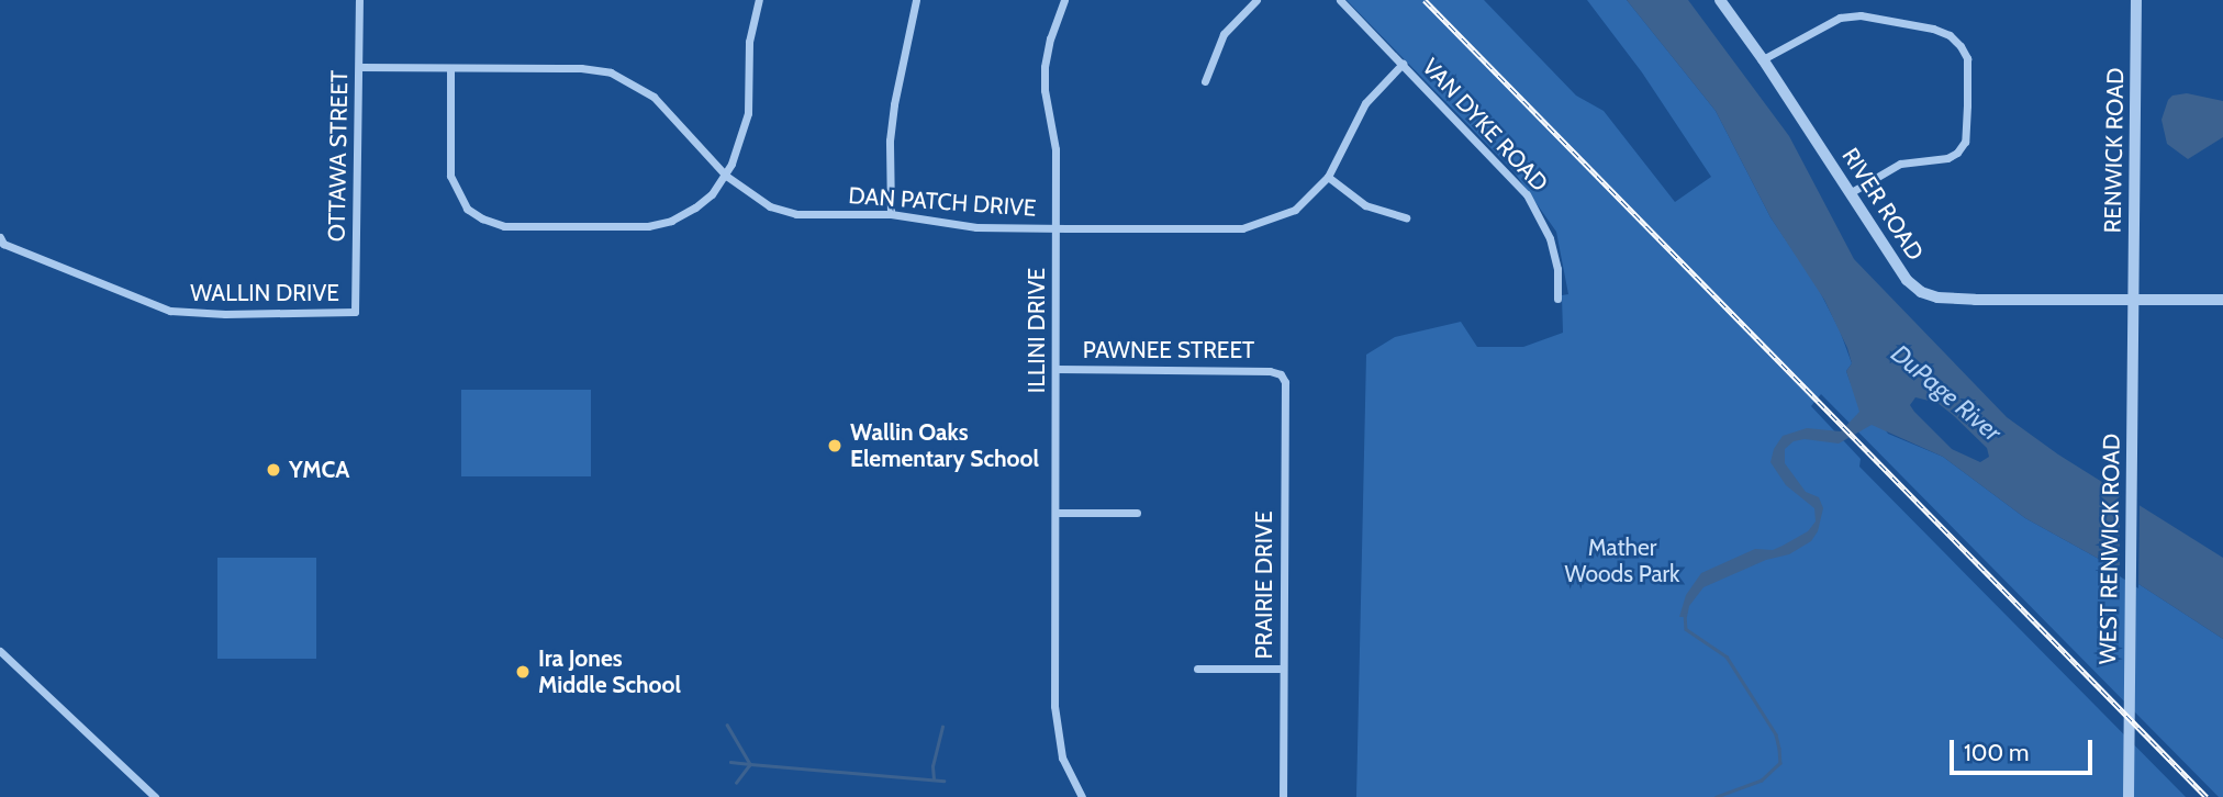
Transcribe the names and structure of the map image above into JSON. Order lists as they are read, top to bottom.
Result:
{
  "streets": {
    "street": [
      "VAN DYKE ROAD",
      "RENWICK ROAD",
      "OTTAWA STREET",
      "DAN PATCH DRIVE",
      "RIVER ROAD",
      "WALLIN DRIVE",
      "ILLINI DRIVE",
      "PAWNEE STREET",
      "WEST RENWICK ROAD",
      "PRAIRIE DRIVE"
    ]
  },
  "crossings": [
    ["VAN DYKE ROAD", "DAN PATCH DRIVE"],
    ["RENWICK ROAD", "RIVER ROAD"],
    ["RENWICK ROAD", "WEST RENWICK ROAD"],
    ["OTTAWA STREET", "DAN PATCH DRIVE"],
    ["OTTAWA STREET", "WALLIN DRIVE"],
    ["DAN PATCH DRIVE", "ILLINI DRIVE"],
    ["RIVER ROAD", "WEST RENWICK ROAD"],
    ["ILLINI DRIVE", "PAWNEE STREET"],
    ["PAWNEE STREET", "PRAIRIE DRIVE"]
  ],
  "water": ["DuPage River"],
  "parks": ["Mather Woods Park"],
  "places": ["Wallin Oaks Elementary School", "YMCA", "Ira Jones Middle School"],
  "scale_bar": "100 m"
}
